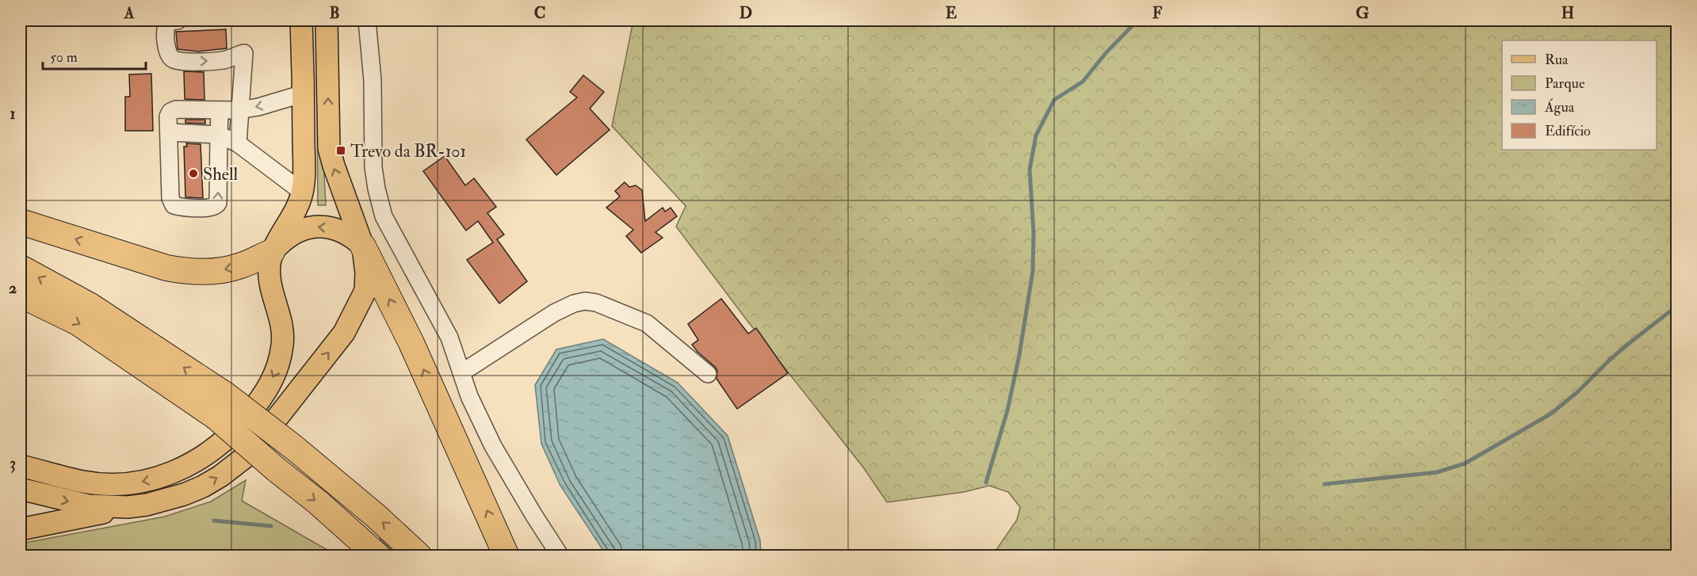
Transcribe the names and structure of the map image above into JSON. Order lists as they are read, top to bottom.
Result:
{
  "places": {
    "transit": ["Trevo da BR-101"],
    "other": ["Shell"]
  },
  "legend": [
    "Rua",
    "Parque",
    "Água",
    "Edifício"
  ],
  "scale_bar": "50 m",
  "grid": {
    "columns": [
      "A",
      "B",
      "C",
      "D",
      "E",
      "F",
      "G",
      "H"
    ],
    "rows": ["1", "2", "3"]
  }
}
